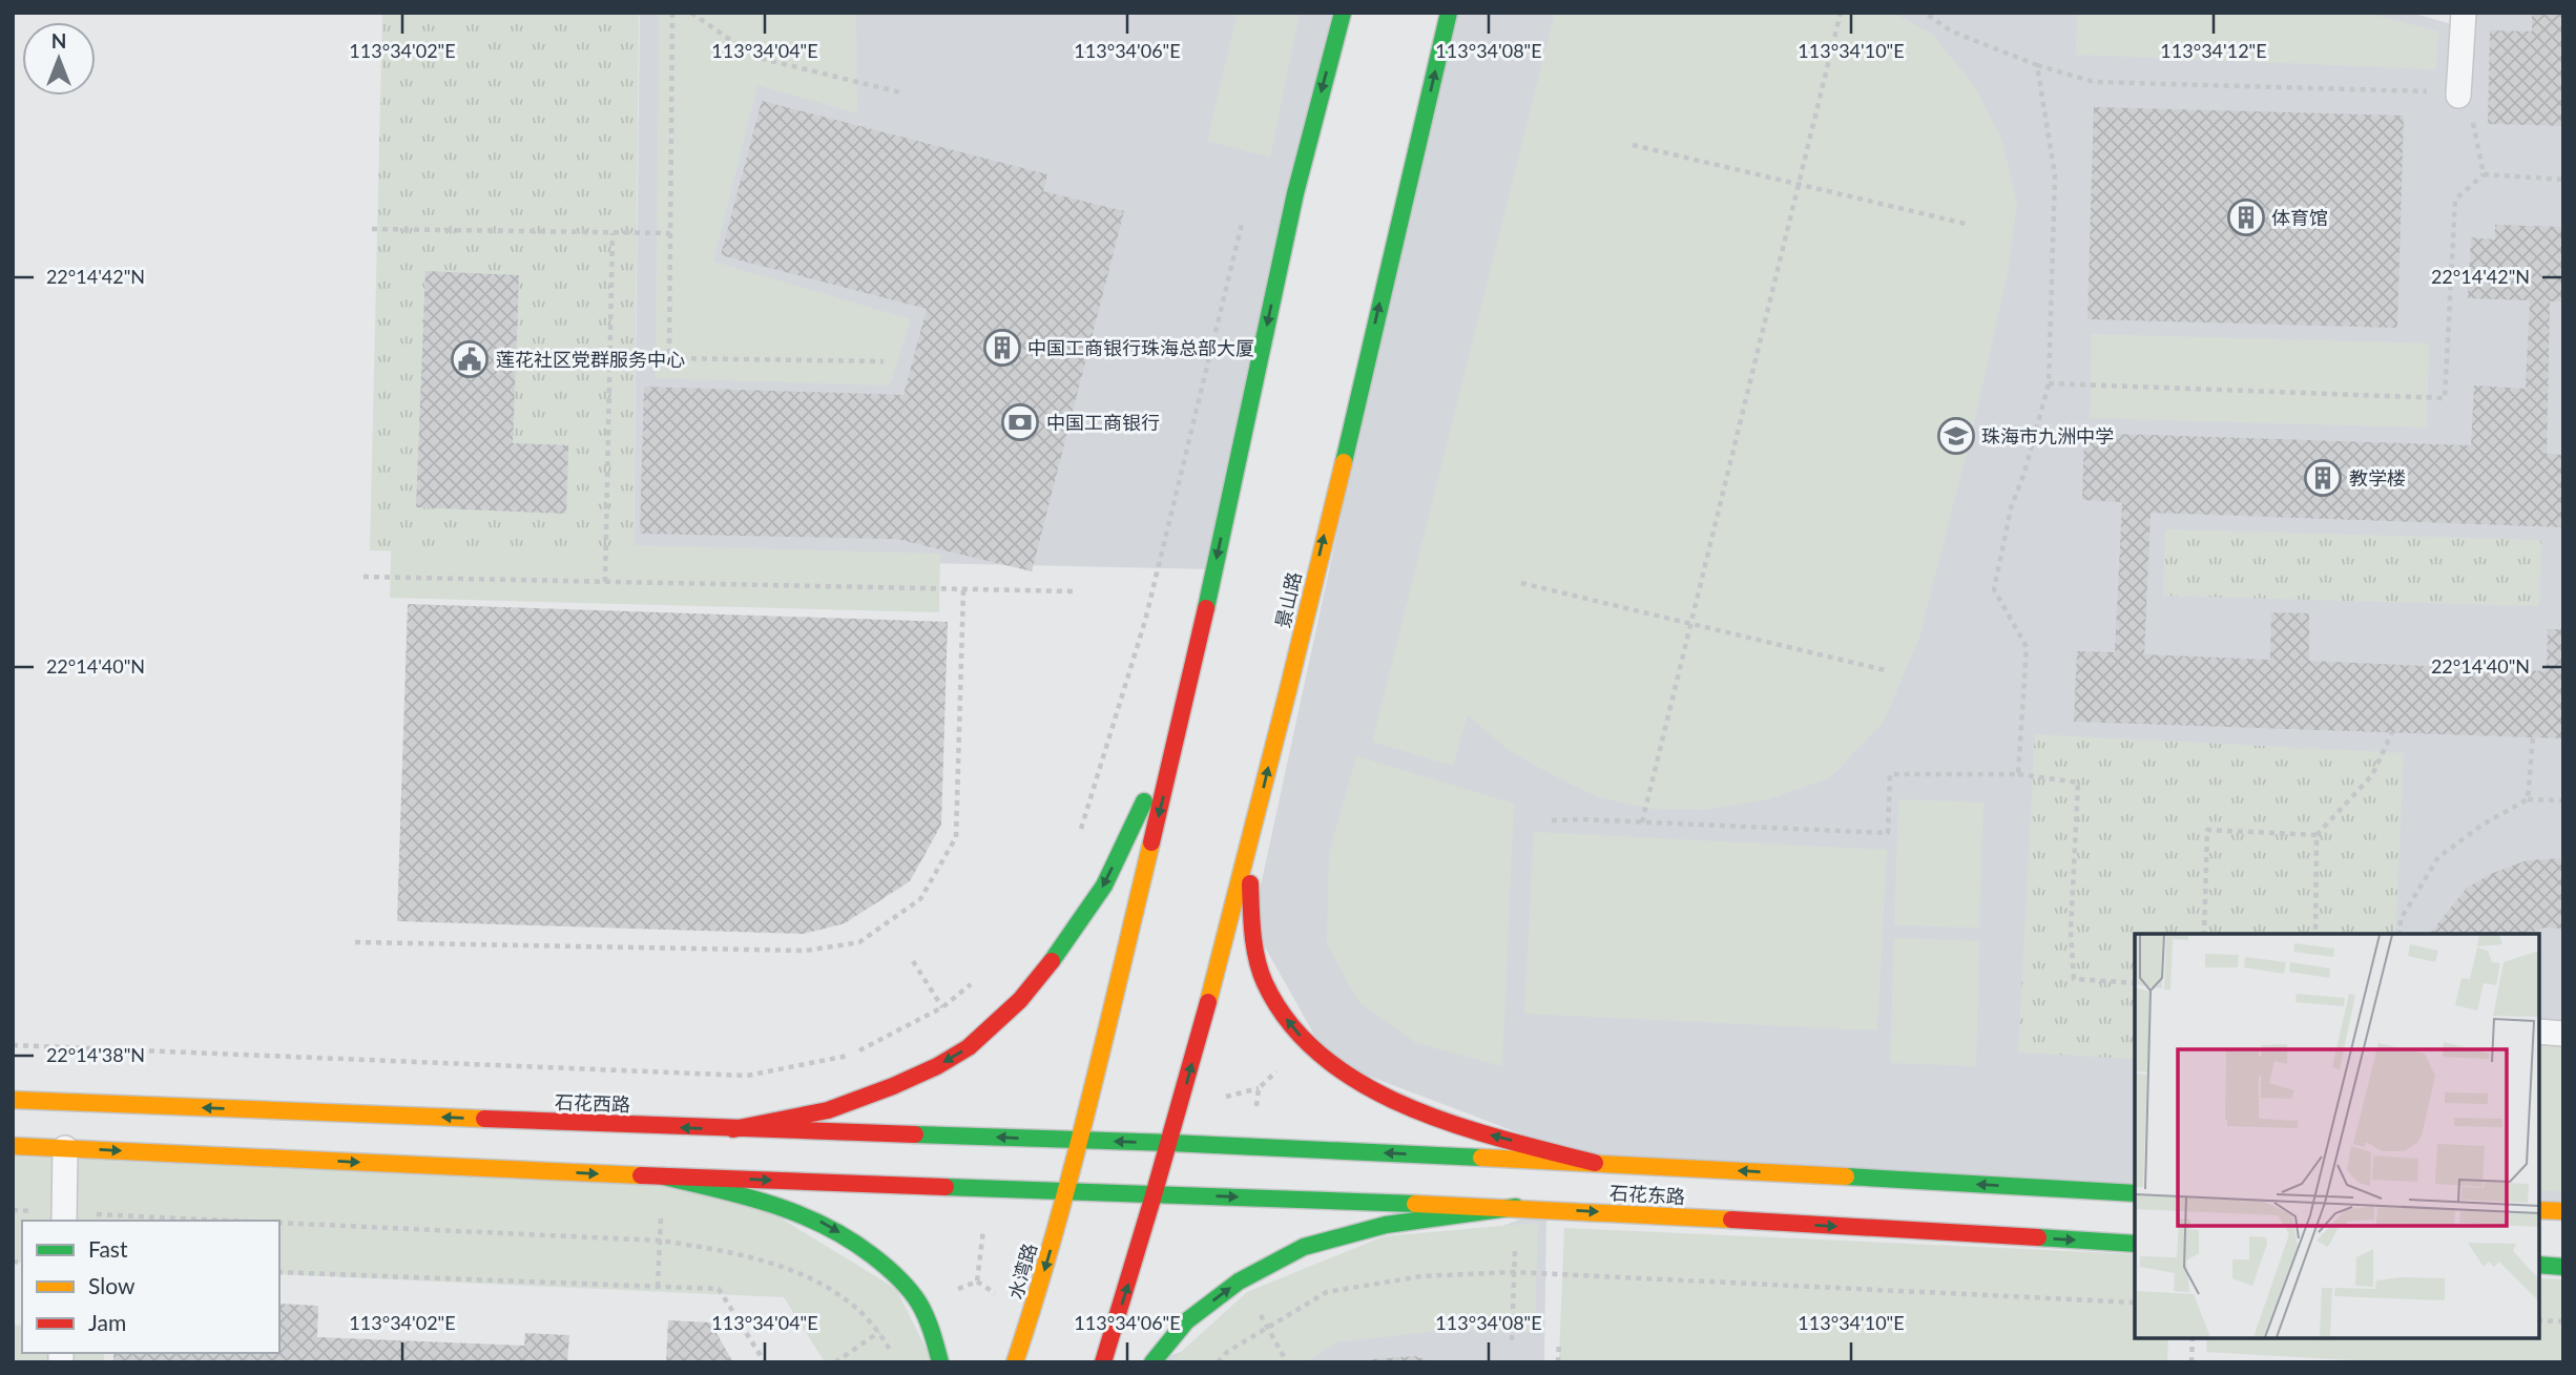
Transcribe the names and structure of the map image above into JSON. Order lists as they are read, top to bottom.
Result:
{
  "streets": {
    "main road": [
      "景山路",
      "石花西路",
      "石花东路",
      "水湾路"
    ]
  },
  "crossings": [
    ["景山路", "石花西路"],
    ["景山路", "石花东路"],
    ["石花西路", "石花东路"]
  ],
  "places": {
    "building": ["体育馆", "中国工商银行珠海总部大厦", "教学楼"],
    "public building": ["莲花社区党群服务中心"],
    "bank": ["中国工商银行"],
    "school or university": ["珠海市九洲中学"]
  },
  "legend": ["Fast", "Slow", "Jam"],
  "north": "top",
  "coordinates": [
    "113°34'02\"E",
    "113°34'04\"E",
    "113°34'06\"E",
    "113°34'08\"E",
    "113°34'10\"E",
    "113°34'12\"E",
    "22°14'42\"N",
    "22°14'40\"N",
    "22°14'38\"N"
  ]
}
